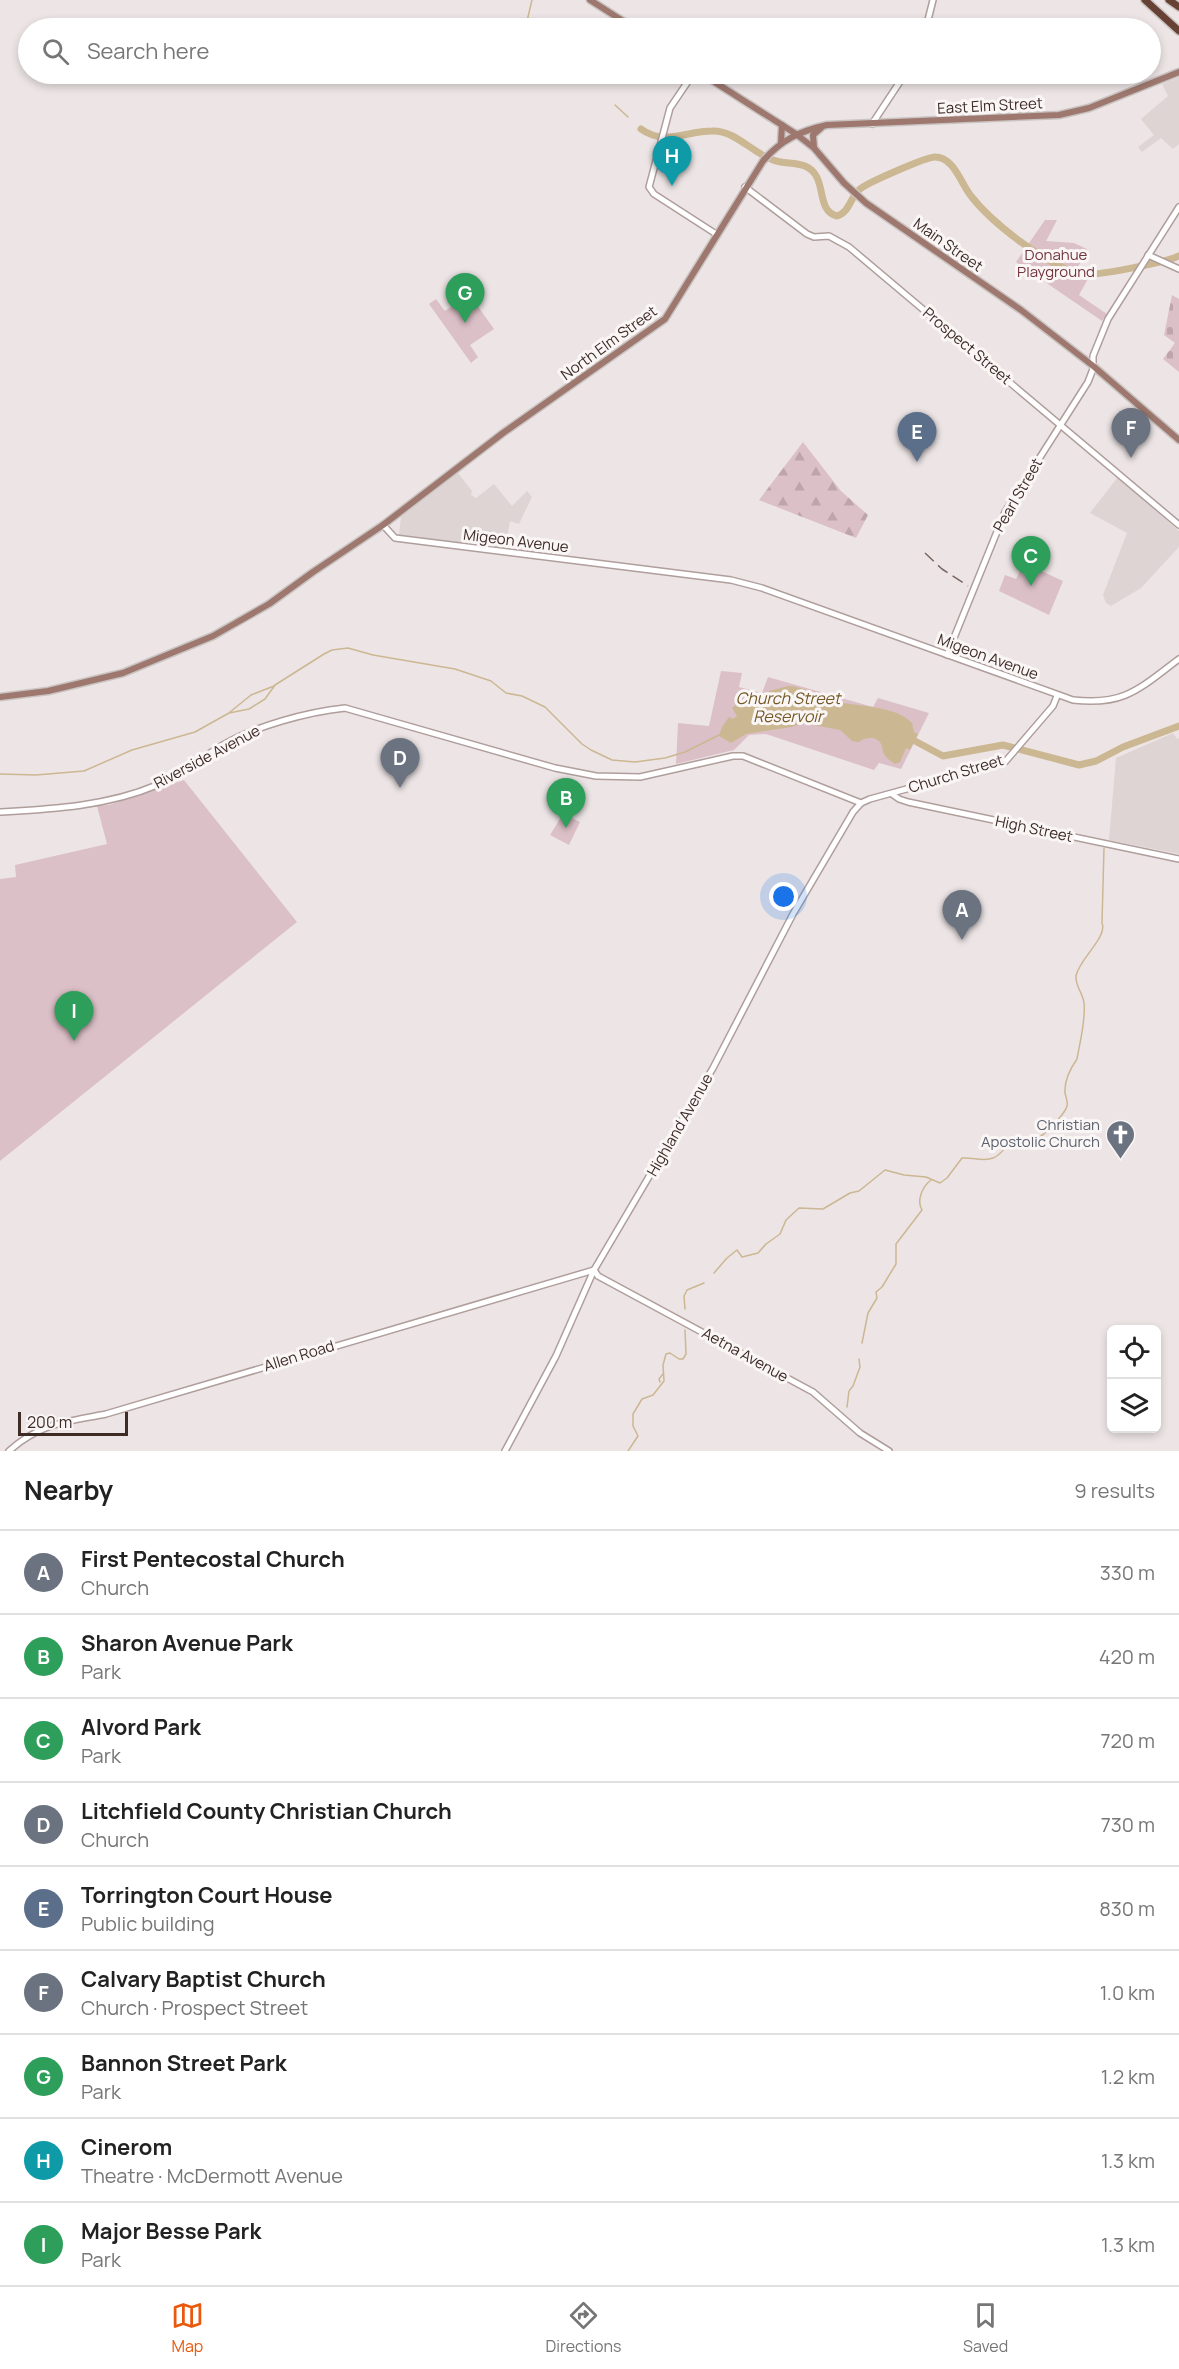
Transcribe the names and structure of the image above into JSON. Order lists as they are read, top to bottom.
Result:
{
  "streets": {
    "main road": ["East Elm Street", "Main Street", "North Elm Street"],
    "street": [
      "Prospect Street",
      "Pearl Street",
      "Migeon Avenue",
      "Riverside Avenue",
      "Church Street",
      "High Street",
      "Highland Avenue",
      "Aetna Avenue",
      "Allen Road"
    ]
  },
  "crossings": [
    ["East Elm Street", "Main Street"],
    ["East Elm Street", "North Elm Street"],
    ["Main Street", "North Elm Street"],
    ["Main Street", "Pearl Street"],
    ["North Elm Street", "Prospect Street"],
    ["North Elm Street", "Migeon Avenue"],
    ["Prospect Street", "Pearl Street"],
    ["Pearl Street", "Migeon Avenue"],
    ["Migeon Avenue", "Church Street"],
    ["Riverside Avenue", "Church Street"],
    ["Riverside Avenue", "Highland Avenue"],
    ["Church Street", "High Street"],
    ["Church Street", "Highland Avenue"],
    ["Highland Avenue", "Aetna Avenue"],
    ["Highland Avenue", "Allen Road"],
    ["Aetna Avenue", "Allen Road"]
  ],
  "water": ["Church Street Reservoir"],
  "parks": ["Donahue Playground"],
  "places": {
    "church": ["Christian Apostolic Church"]
  },
  "scale_bar": "200 m",
  "page": {
    "search": "Search here",
    "pins": [
      "H",
      "G",
      "F",
      "E",
      "C",
      "D",
      "B",
      "A",
      "I"
    ],
    "scale": "200 m",
    "heading": ["Nearby", "9 results"],
    "list": [
      {
        "mark": "A",
        "name": "First Pentecostal Church",
        "note": "Church",
        "value": "330 m"
      },
      {
        "mark": "B",
        "name": "Sharon Avenue Park",
        "note": "Park",
        "value": "420 m"
      },
      {
        "mark": "C",
        "name": "Alvord Park",
        "note": "Park",
        "value": "720 m"
      },
      {
        "mark": "D",
        "name": "Litchfield County Christian Church",
        "note": "Church",
        "value": "730 m"
      },
      {
        "mark": "E",
        "name": "Torrington Court House",
        "note": "Public building",
        "value": "830 m"
      },
      {
        "mark": "F",
        "name": "Calvary Baptist Church",
        "note": "Church · Prospect Street",
        "value": "1.0 km"
      },
      {
        "mark": "G",
        "name": "Bannon Street Park",
        "note": "Park",
        "value": "1.2 km"
      },
      {
        "mark": "H",
        "name": "Cinerom",
        "note": "Theatre · McDermott Avenue",
        "value": "1.3 km"
      },
      {
        "mark": "I",
        "name": "Major Besse Park",
        "note": "Park",
        "value": "1.3 km"
      }
    ],
    "nav": ["Map", "Directions", "Saved"]
  }
}
